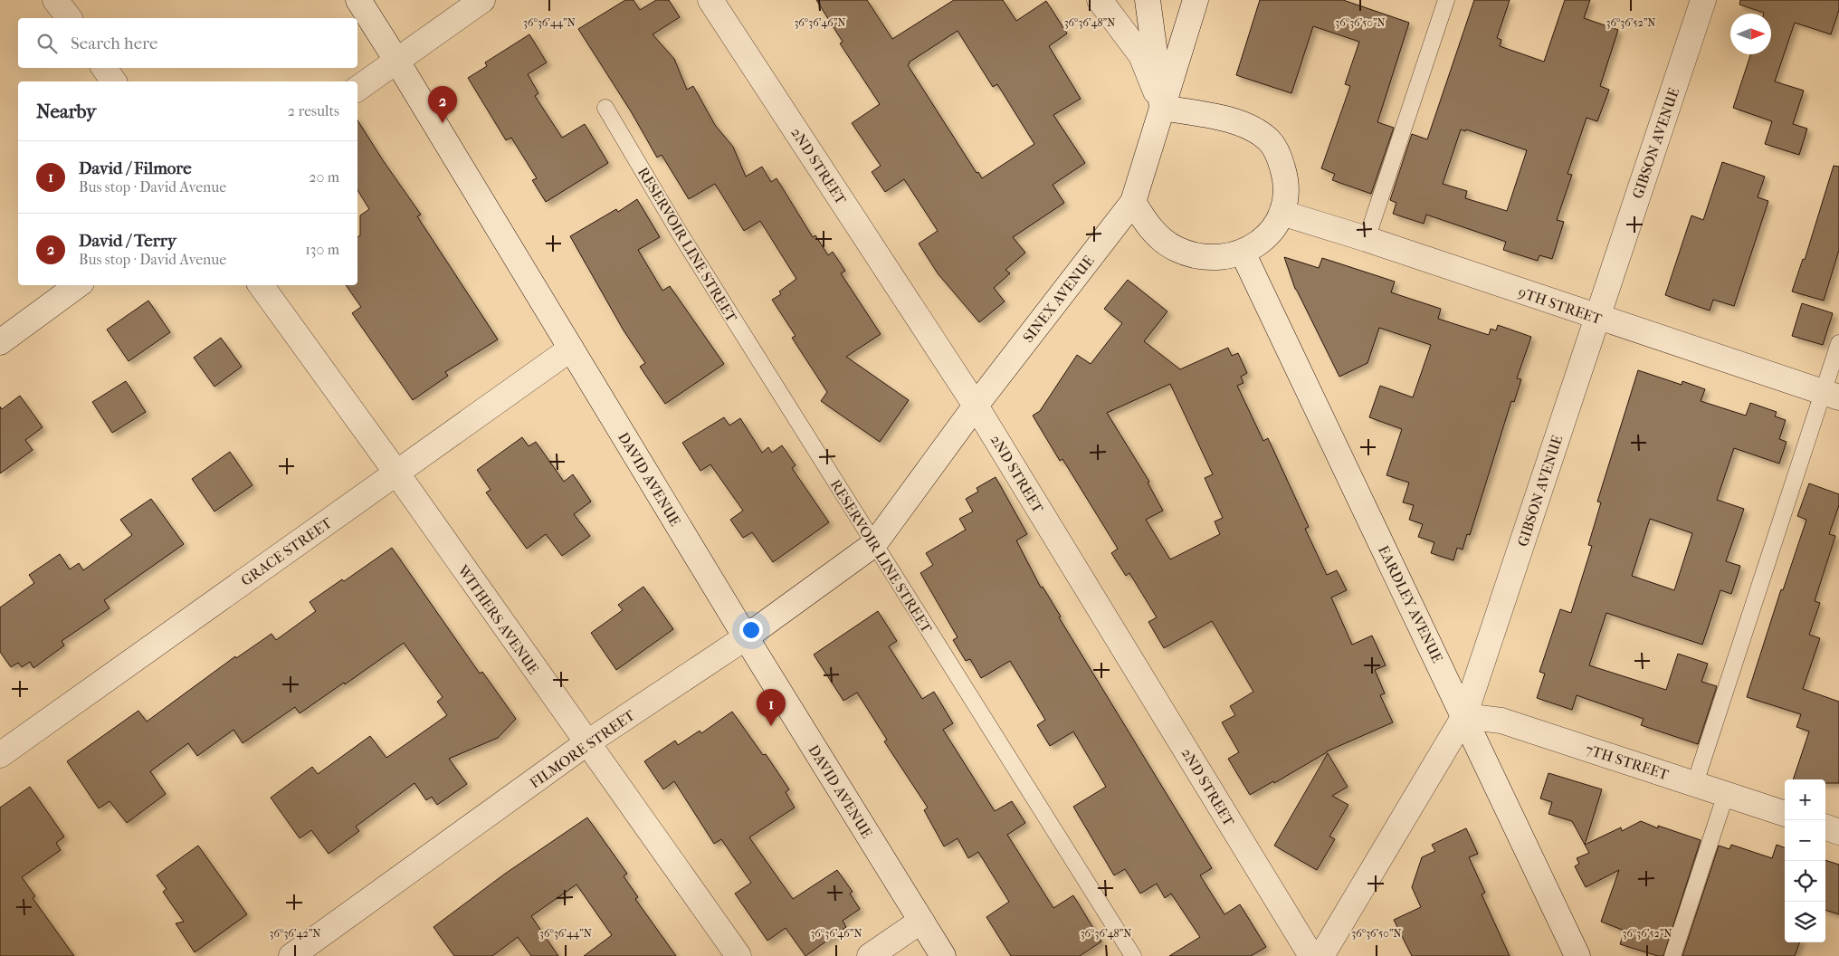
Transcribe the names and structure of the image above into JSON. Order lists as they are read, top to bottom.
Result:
{
  "streets": {
    "street": [
      "GIBSON AVENUE",
      "2ND STREET",
      "SINEX AVENUE",
      "9TH STREET",
      "DAVID AVENUE",
      "GRACE STREET",
      "EARDLEY AVENUE",
      "WITHERS AVENUE",
      "FILMORE STREET",
      "7TH STREET"
    ],
    "lane": ["RESERVOIR LINE STREET"]
  },
  "crossings": [
    ["GIBSON AVENUE", "9TH STREET"],
    ["GIBSON AVENUE", "EARDLEY AVENUE"],
    ["GIBSON AVENUE", "7TH STREET"],
    ["2ND STREET", "SINEX AVENUE"],
    ["RESERVOIR LINE STREET", "SINEX AVENUE"],
    ["RESERVOIR LINE STREET", "FILMORE STREET"],
    ["SINEX AVENUE", "9TH STREET"],
    ["SINEX AVENUE", "EARDLEY AVENUE"],
    ["SINEX AVENUE", "FILMORE STREET"],
    ["9TH STREET", "EARDLEY AVENUE"],
    ["DAVID AVENUE", "GRACE STREET"],
    ["DAVID AVENUE", "FILMORE STREET"],
    ["GRACE STREET", "WITHERS AVENUE"],
    ["EARDLEY AVENUE", "7TH STREET"],
    ["WITHERS AVENUE", "FILMORE STREET"]
  ],
  "north": "right",
  "page": {
    "search": "Search here",
    "heading": ["Nearby", "2 results"],
    "pins": ["2", "1"],
    "list": [
      {
        "mark": "1",
        "name": "David / Filmore",
        "note": "Bus stop · David Avenue",
        "value": "20 m"
      },
      {
        "mark": "2",
        "name": "David / Terry",
        "note": "Bus stop · David Avenue",
        "value": "130 m"
      }
    ],
    "map_buttons": ["+", "−"]
  },
  "coordinates": [
    "36°36'44\"N",
    "36°36'46\"N",
    "36°36'48\"N",
    "36°36'50\"N",
    "36°36'52\"N",
    "36°36'42\"N"
  ]
}
